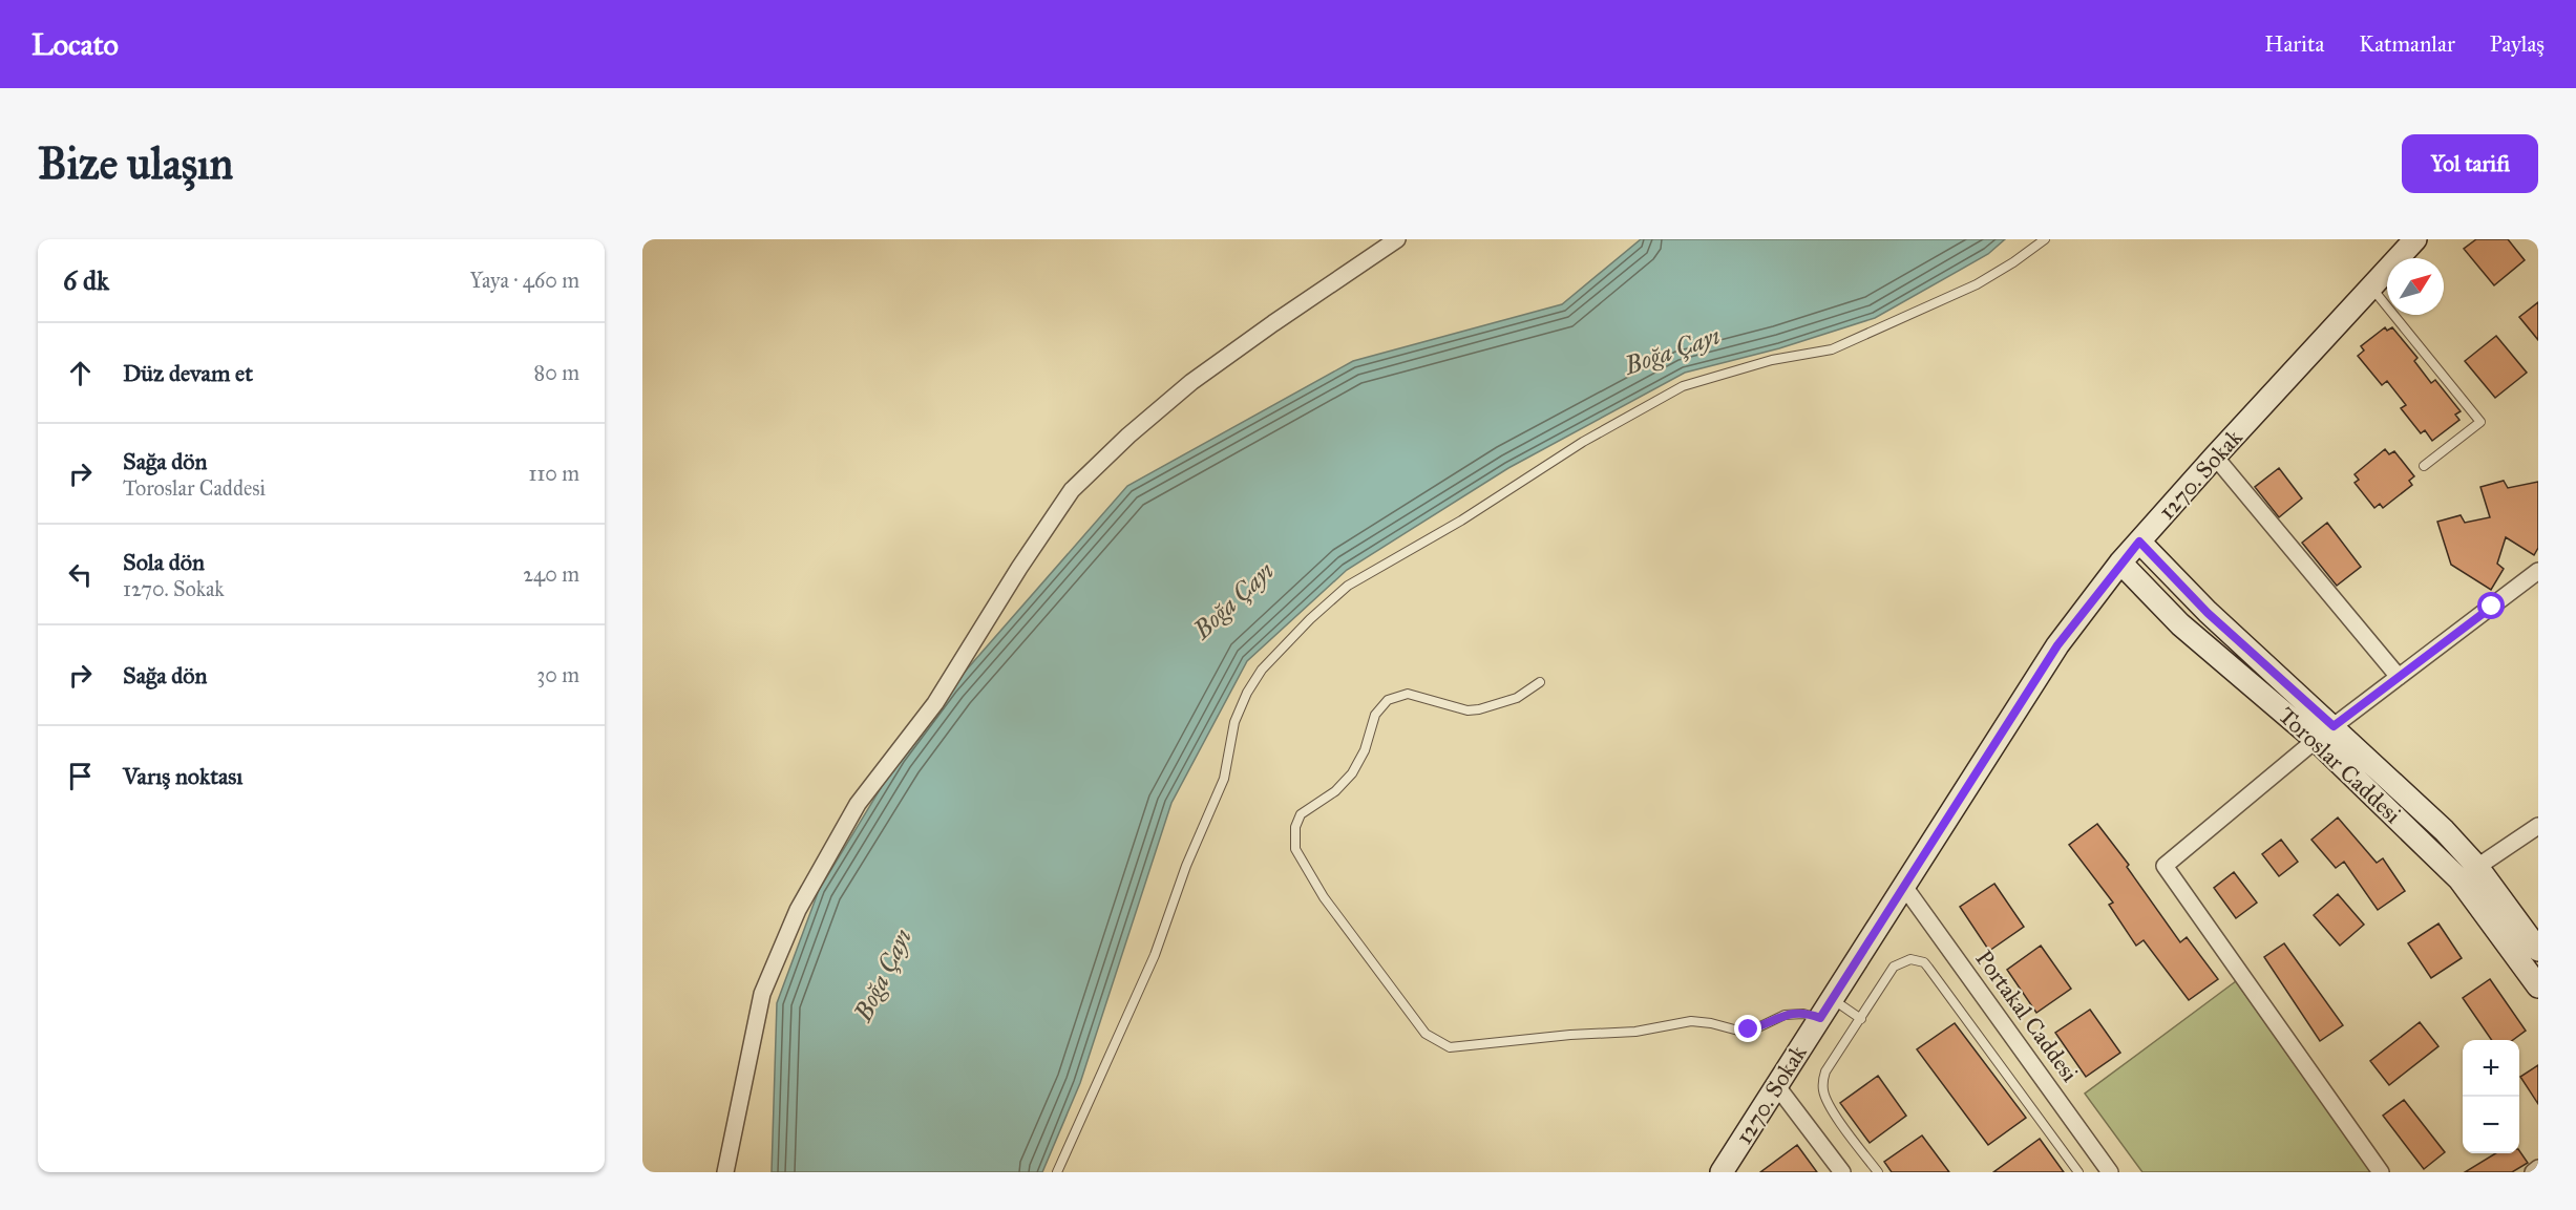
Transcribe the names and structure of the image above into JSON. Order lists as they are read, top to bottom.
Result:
{
  "streets": {
    "street": ["1270. Sokak", "Toroslar Caddesi", "Portakal Caddesi"]
  },
  "crossings": [
    ["1270. Sokak", "Toroslar Caddesi"],
    ["1270. Sokak", "Portakal Caddesi"]
  ],
  "water": ["Boğa Çayı"],
  "north": "top right",
  "page": {
    "header": "Locato",
    "nav": ["Harita", "Katmanlar", "Paylaş"],
    "buttons": "Yol tarifi",
    "title": "Bize ulaşın",
    "heading": ["6 dk", "Yaya · 460 m"],
    "list": [
      ["Düz devam et", "80 m"],
      ["Sağa dön", "Toroslar Caddesi", "110 m"],
      ["Sola dön", "1270. Sokak", "240 m"],
      ["Sağa dön", "30 m"],
      "Varış noktası"
    ],
    "map_buttons": ["+", "−"]
  }
}
